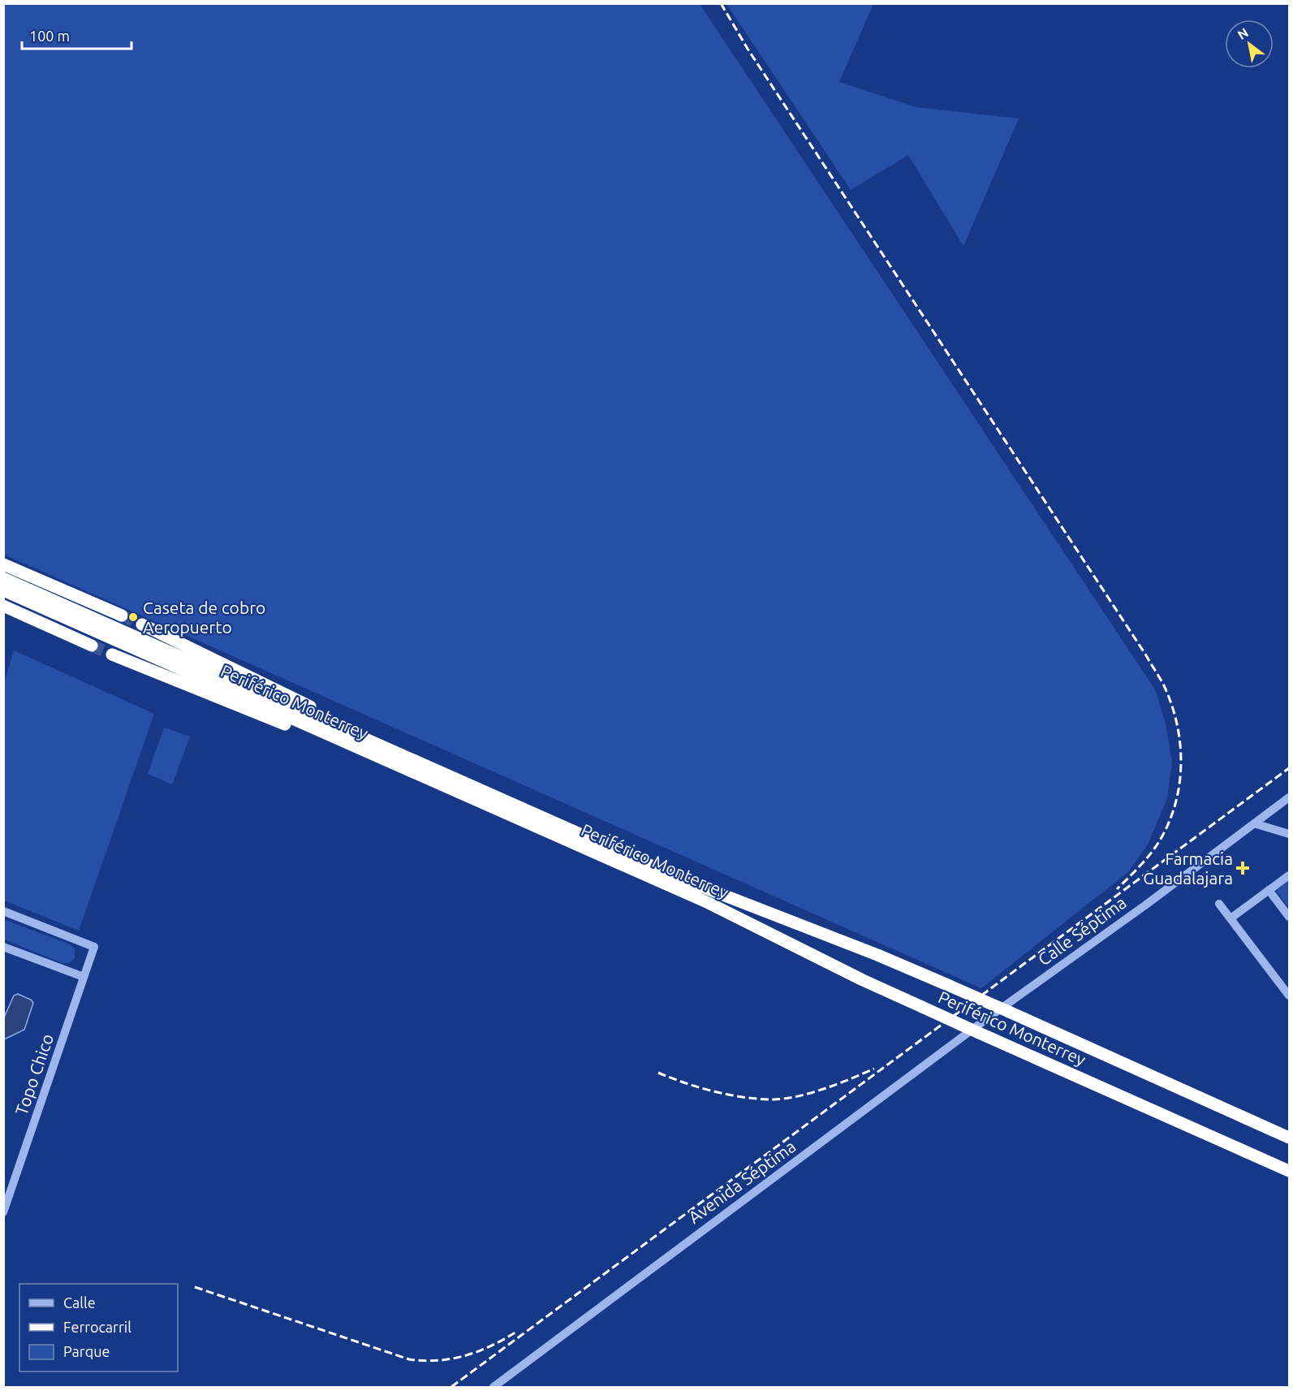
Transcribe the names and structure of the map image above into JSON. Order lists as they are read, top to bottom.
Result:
{
  "streets": {
    "highway": ["Periférico Monterrey"],
    "street": ["Calle Séptima", "Topo Chico", "Avenida Séptima"]
  },
  "crossings": [
    ["Periférico Monterrey", "Calle Séptima"],
    ["Periférico Monterrey", "Avenida Séptima"],
    ["Calle Séptima", "Avenida Séptima"]
  ],
  "places": {
    "other": ["Caseta de cobro Aeropuerto"],
    "health": ["Farmacia Guadalajara"]
  },
  "legend": ["Calle", "Ferrocarril", "Parque"],
  "scale_bar": "100 m",
  "north": "top left"
}
